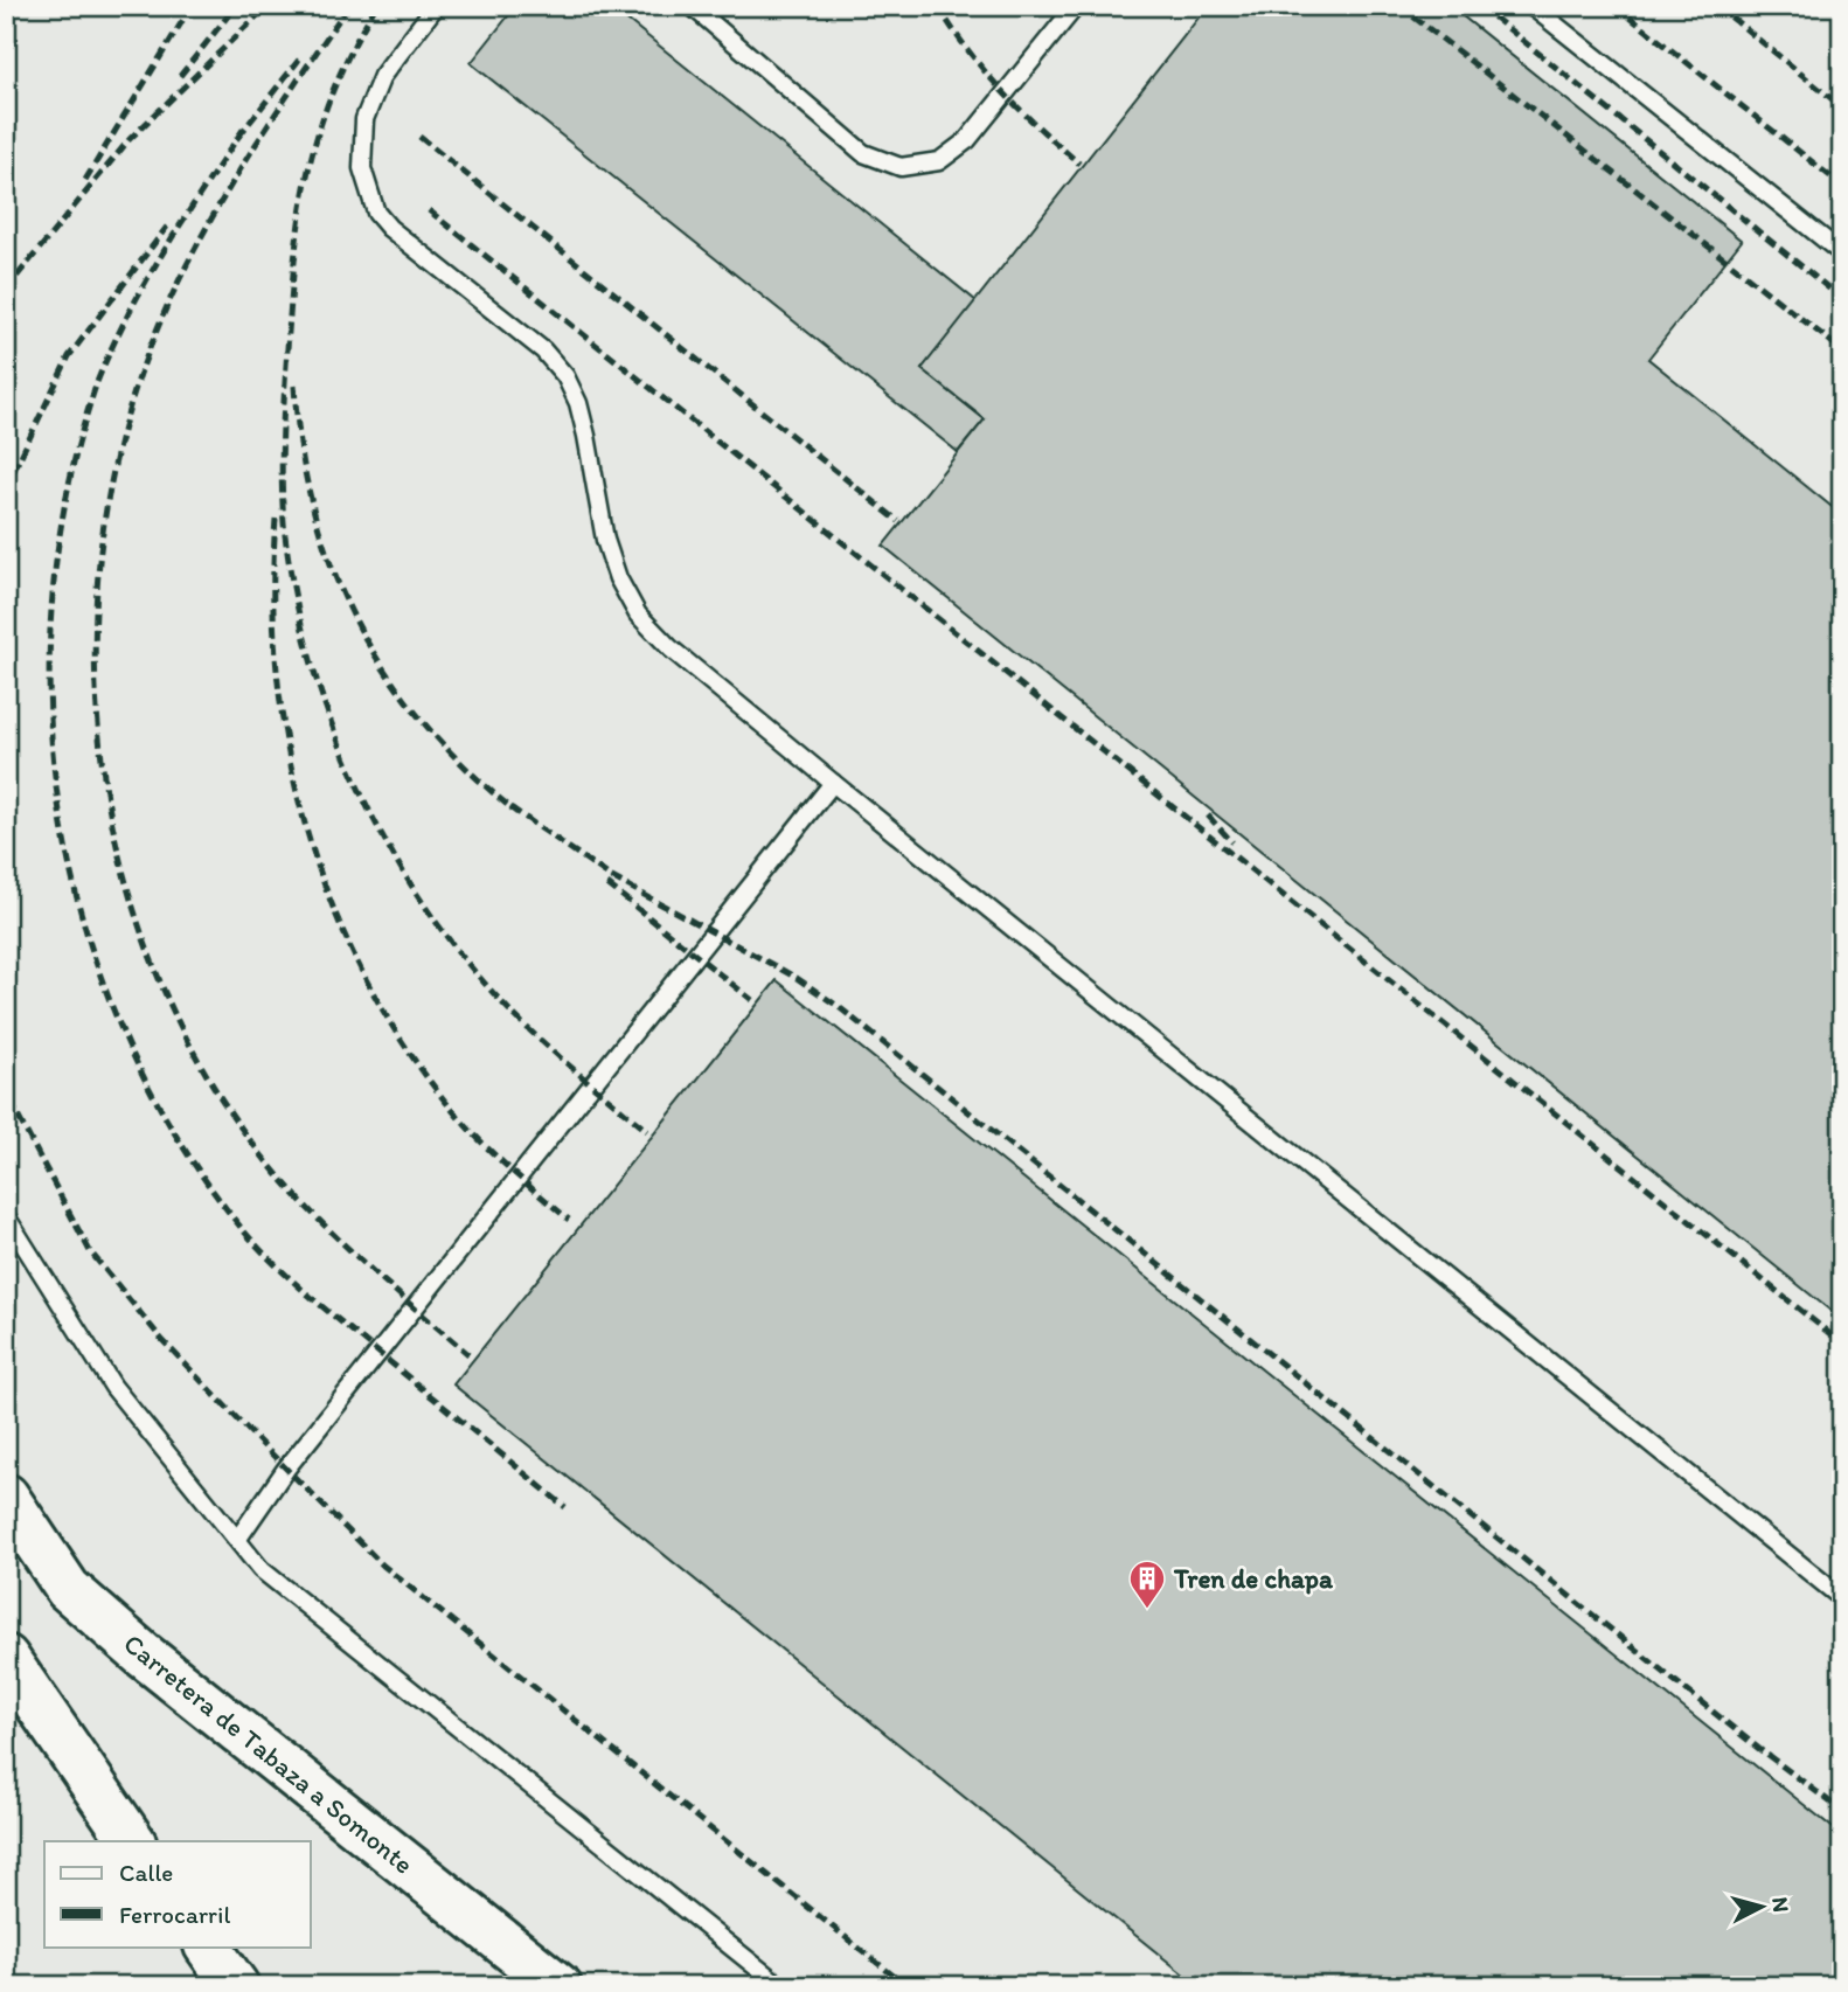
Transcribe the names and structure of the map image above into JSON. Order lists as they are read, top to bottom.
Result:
{
  "streets": {
    "street": ["Carretera de Tabaza a Somonte"]
  },
  "places": {
    "building": ["Tren de chapa"]
  },
  "legend": ["Calle", "Ferrocarril"],
  "north": "right"
}
